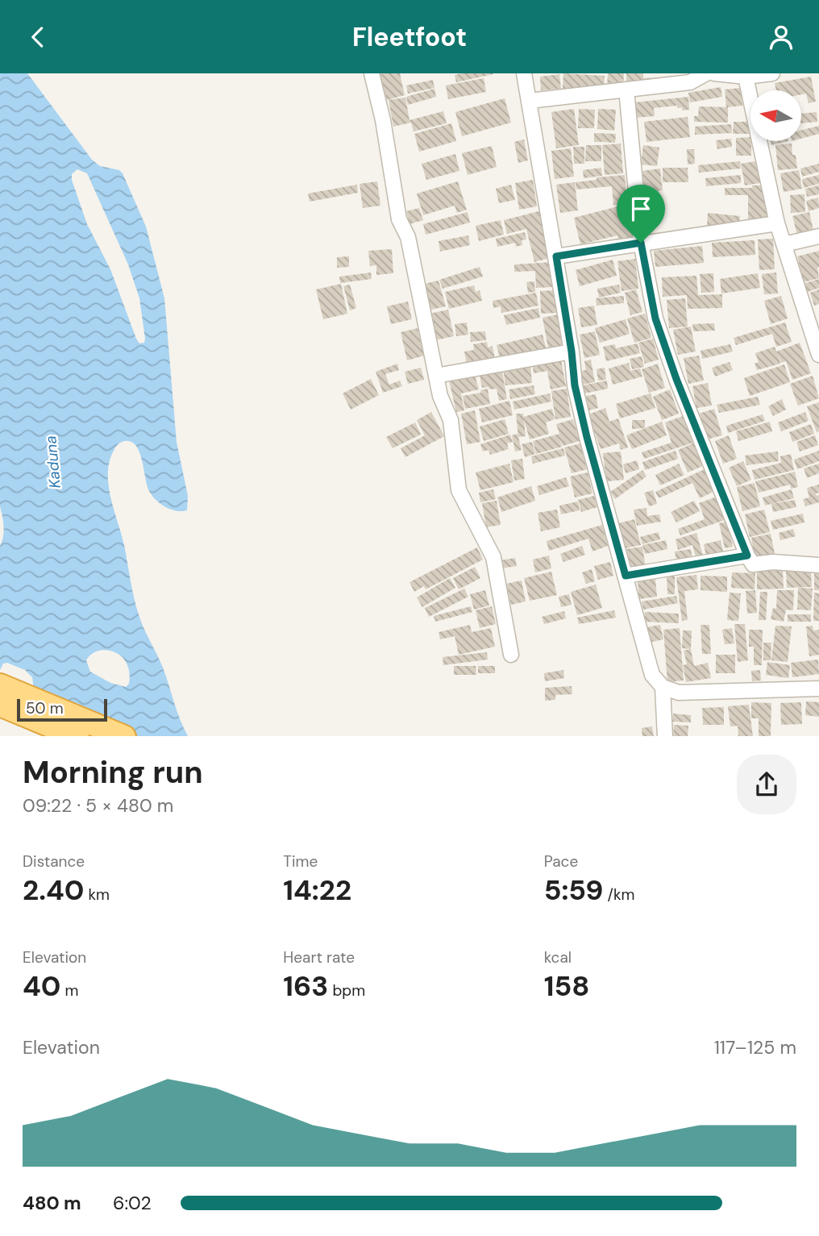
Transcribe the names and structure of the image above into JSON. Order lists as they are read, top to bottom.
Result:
{
  "water": ["Kaduna"],
  "scale_bar": "50 m",
  "north": "left",
  "page": {
    "header": "Fleetfoot",
    "scale": "50 m",
    "heading": ["Morning run", "09:22 · 5 × 480 m"],
    "stats": [
      ["Distance", "2.40 km"],
      ["Time", "14:22"],
      ["Pace", "5:59 /km"],
      ["Elevation", "40 m"],
      ["Heart rate", "163 bpm"],
      ["kcal", "158"]
    ],
    "chart": ["Elevation", "117–125 m"],
    "list": [
      {
        "name": "480 m",
        "note": "6:02"
      }
    ]
  }
}
